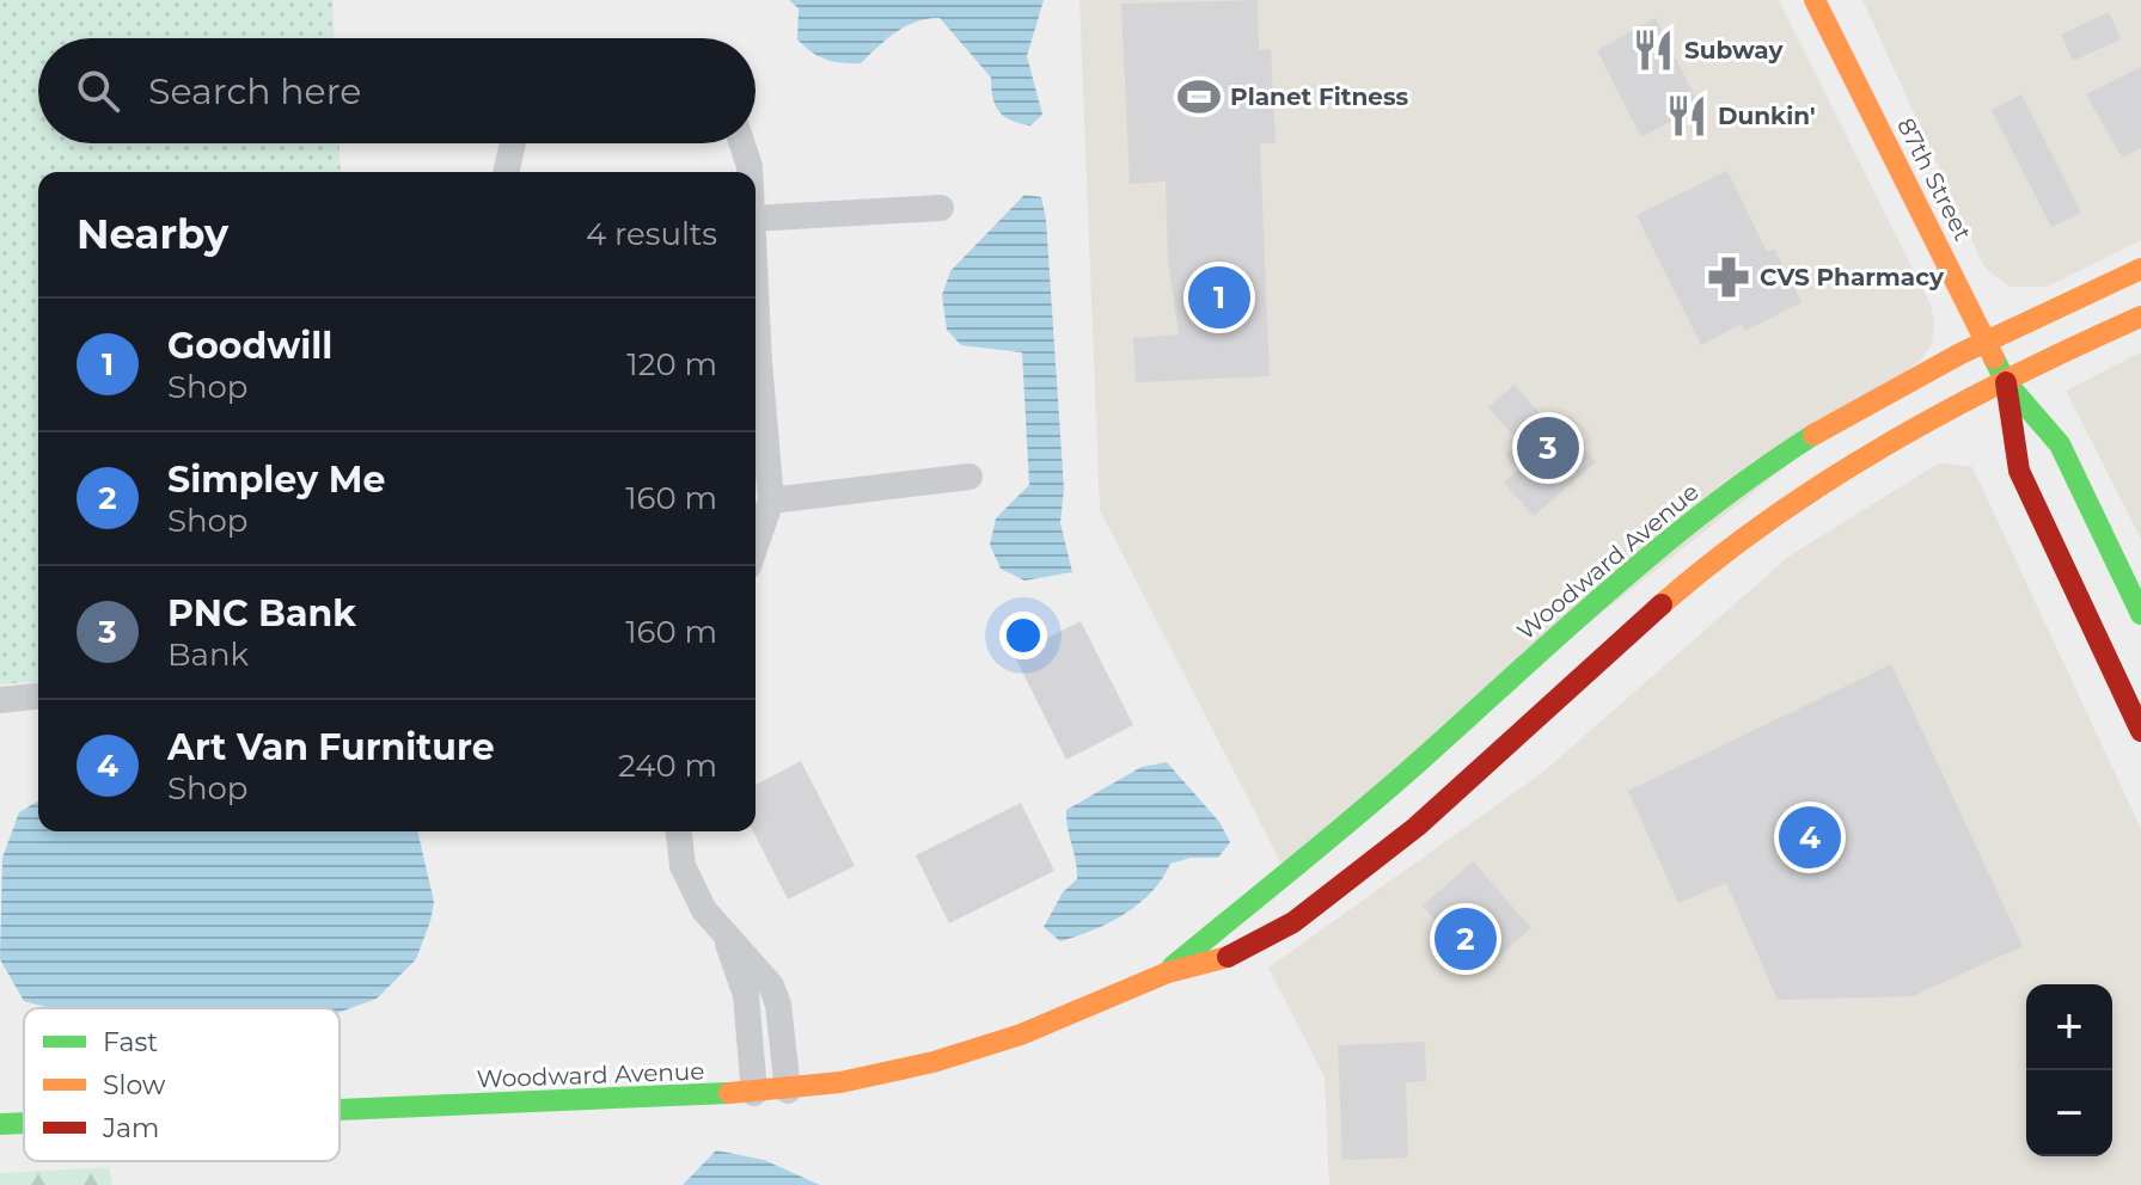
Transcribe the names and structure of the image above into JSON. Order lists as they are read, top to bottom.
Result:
{
  "streets": {
    "main road": ["87th Street", "Woodward Avenue"]
  },
  "crossings": [
    ["87th Street", "Woodward Avenue"]
  ],
  "places": {
    "restaurant": ["Subway", "Dunkin'"],
    "sports": ["Planet Fitness"],
    "pharmacy": ["CVS Pharmacy"]
  },
  "legend": ["Fast", "Slow", "Jam"],
  "page": {
    "search": "Search here",
    "heading": ["Nearby", "4 results"],
    "pins": [
      "1",
      "3",
      "4",
      "2"
    ],
    "list": [
      {
        "mark": "1",
        "name": "Goodwill",
        "note": "Shop",
        "value": "120 m"
      },
      {
        "mark": "2",
        "name": "Simpley Me",
        "note": "Shop",
        "value": "160 m"
      },
      {
        "mark": "3",
        "name": "PNC Bank",
        "note": "Bank",
        "value": "160 m"
      },
      {
        "mark": "4",
        "name": "Art Van Furniture",
        "note": "Shop",
        "value": "240 m"
      }
    ],
    "map_buttons": ["+", "−"]
  }
}
